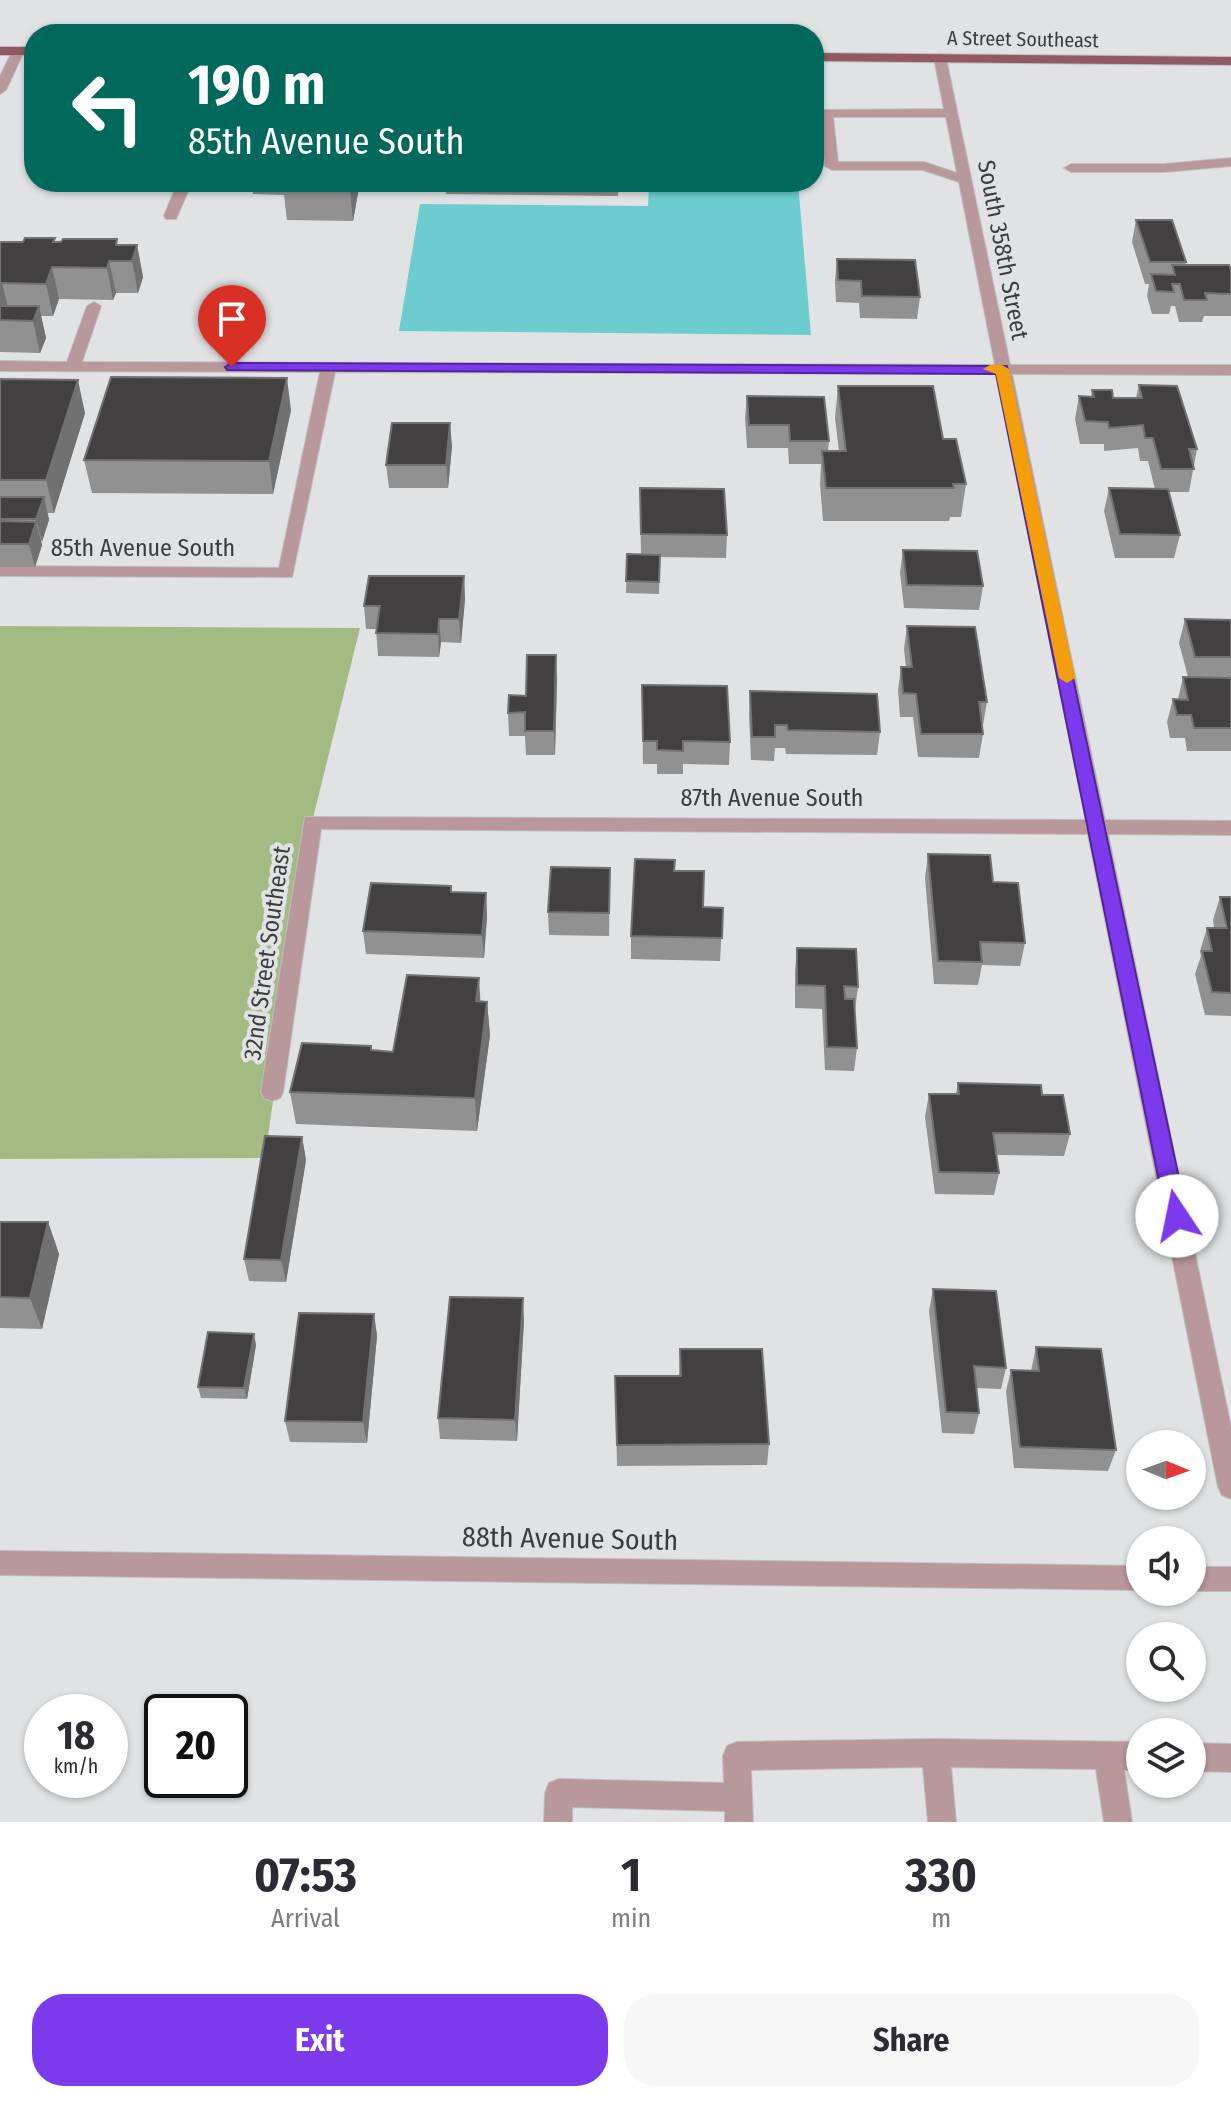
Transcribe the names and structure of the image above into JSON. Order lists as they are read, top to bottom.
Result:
{
  "streets": {
    "main road": ["A Street Southeast"],
    "street": [
      "South 358th Street",
      "85th Avenue South",
      "87th Avenue South",
      "32nd Street Southeast",
      "88th Avenue South"
    ]
  },
  "crossings": [
    ["A Street Southeast", "South 358th Street"],
    ["South 358th Street", "87th Avenue South"],
    ["87th Avenue South", "32nd Street Southeast"]
  ],
  "north": "right",
  "page": {
    "turn": ["190 m", "85th Avenue South"],
    "speed": "18 km/h",
    "limit": "20",
    "eta": [
      "07:53",
      "Arrival",
      "1",
      "min",
      "330",
      "m"
    ],
    "buttons": ["Exit", "Share"]
  }
}
